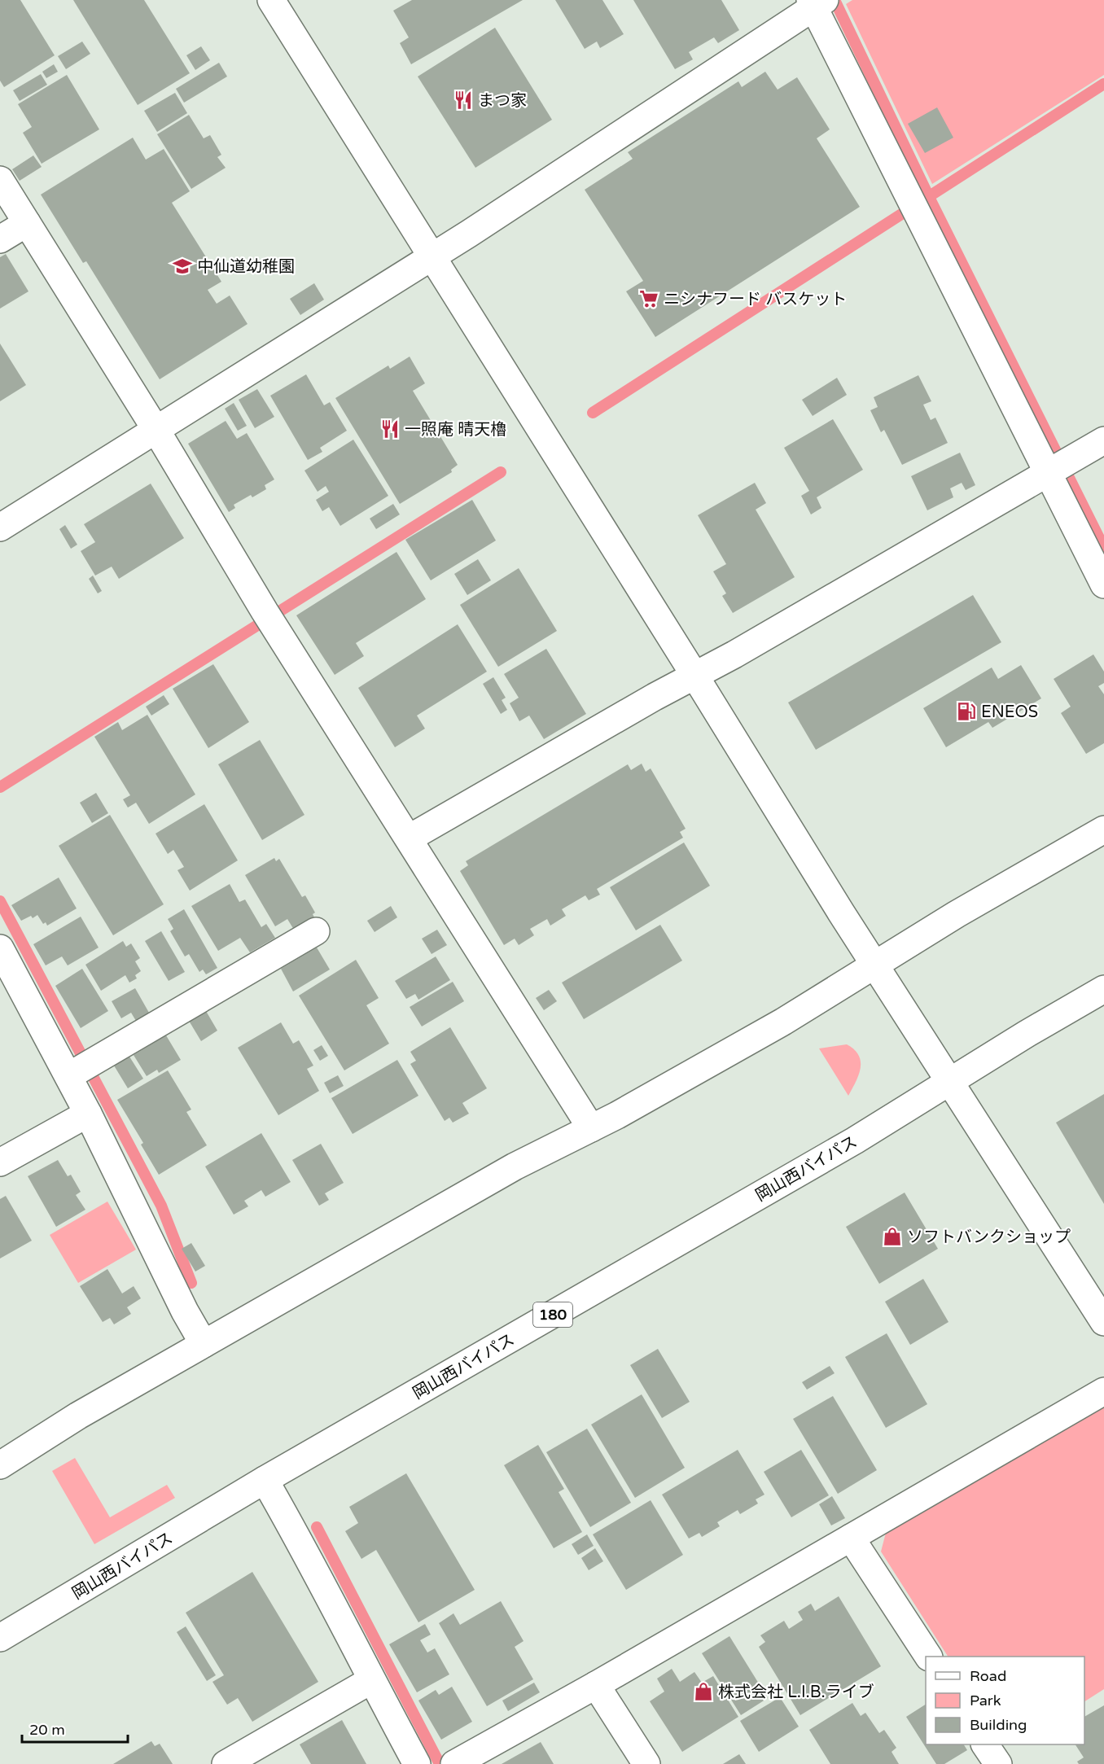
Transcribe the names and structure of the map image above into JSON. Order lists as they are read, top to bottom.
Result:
{
  "streets": {
    "main road": ["岡山西バイパス", "180"]
  },
  "places": {
    "restaurant": ["まつ家", "一照庵 晴天櫓"],
    "school or university": ["中仙道幼稚園"],
    "supermarket": ["ニシナフード バスケット"],
    "fuel station": ["ENEOS"],
    "shop": ["ソフトバンクショップ", "株式会社 L.I.B.ライブ"]
  },
  "legend": ["Road", "Park", "Building"],
  "scale_bar": "20 m"
}
